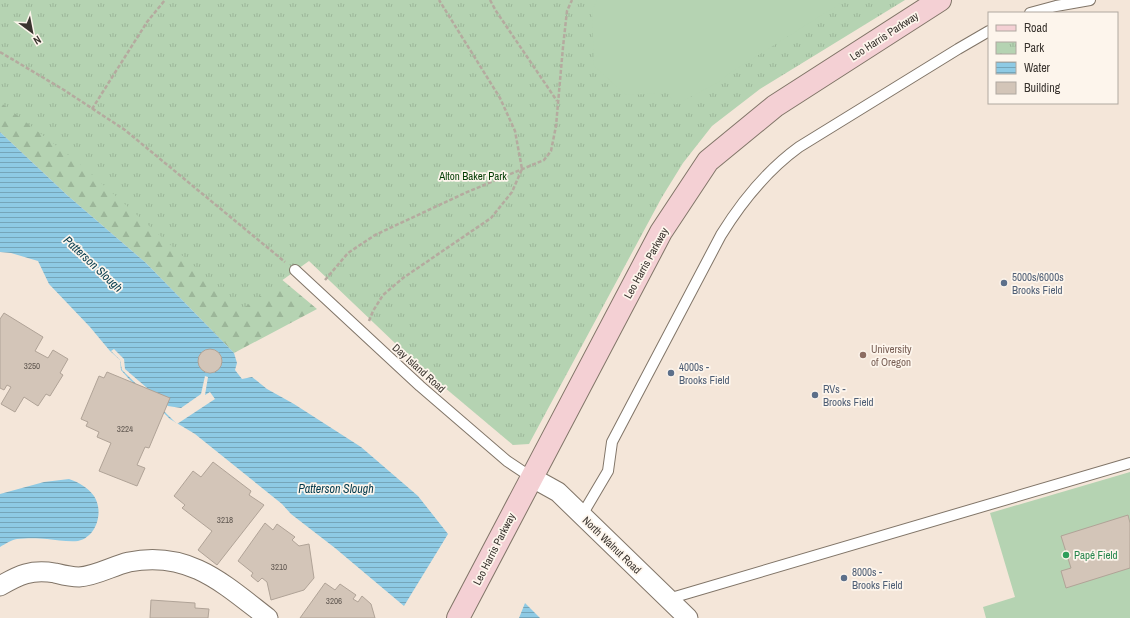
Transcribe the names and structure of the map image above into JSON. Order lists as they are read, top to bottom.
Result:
{
  "streets": {
    "street": ["Leo Harris Parkway", "North Walnut Road"],
    "lane": ["Day Island Road"]
  },
  "crossings": [
    ["Leo Harris Parkway", "Day Island Road"],
    ["Leo Harris Parkway", "North Walnut Road"],
    ["Day Island Road", "North Walnut Road"]
  ],
  "water": ["Patterson Slough"],
  "parks": ["Alton Baker Park"],
  "places": [
    "5000s/6000s Brooks Field",
    "University of Oregon",
    "4000s - Brooks Field",
    "RVs - Brooks Field",
    "Papé Field",
    "8000s - Brooks Field"
  ],
  "house_numbers": [
    "3250",
    "3224",
    "3218",
    "3210",
    "3206"
  ],
  "legend": [
    "Road",
    "Park",
    "Water",
    "Building"
  ],
  "north": "bottom right"
}
